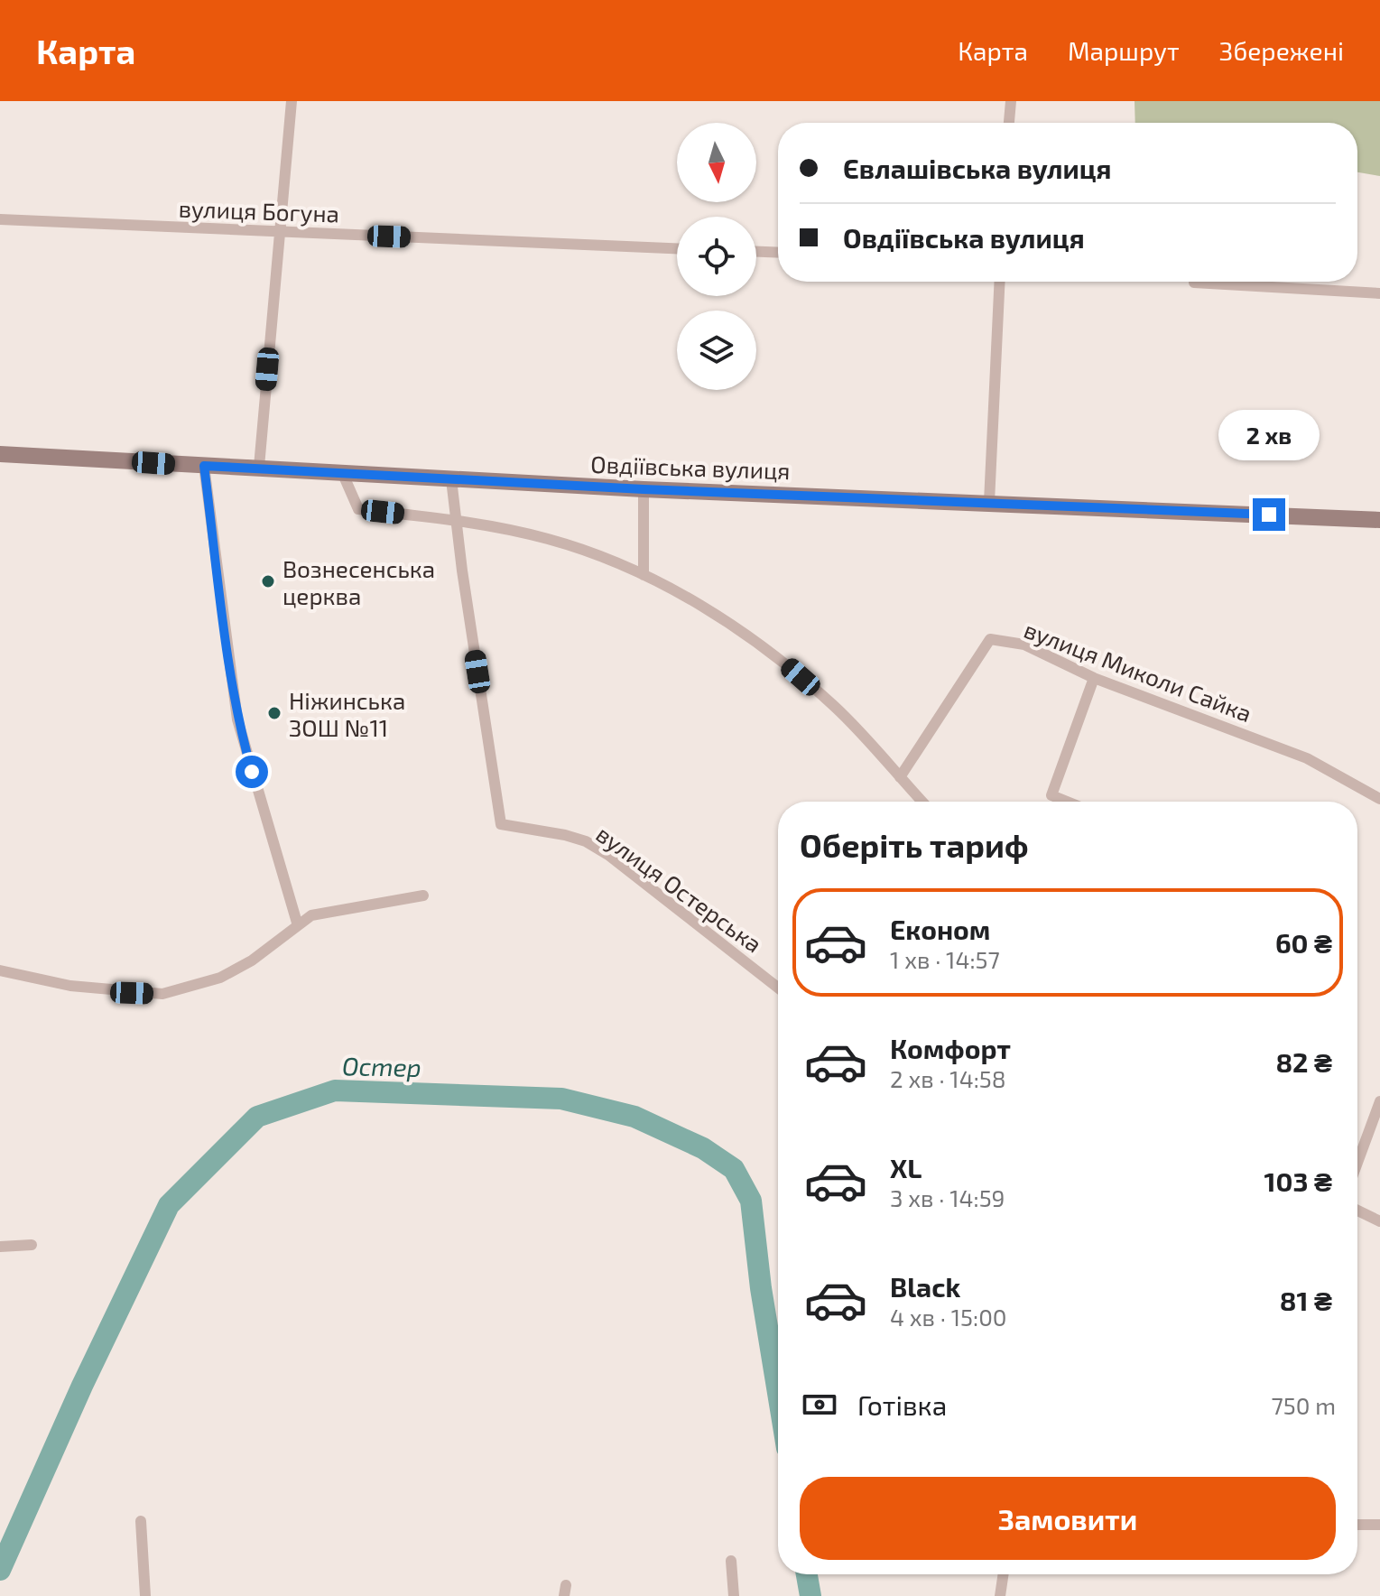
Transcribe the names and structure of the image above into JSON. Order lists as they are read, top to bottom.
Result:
{
  "streets": {
    "main road": ["Овдіївська вулиця"],
    "street": ["вулиця Богуна", "вулиця Миколи Сайка", "вулиця Остерська"]
  },
  "crossings": [
    ["Овдіївська вулиця", "вулиця Остерська"]
  ],
  "water": ["Остер"],
  "places": ["Вознесенська церква", "Ніжинська ЗОШ №11"],
  "north": "bottom",
  "page": {
    "header": "Карта",
    "nav": ["Карта", "Маршрут", "Збережені"],
    "banner": ["Євлашівська вулиця", "Овдіївська вулиця"],
    "bubble": "2 хв",
    "heading": "Оберіть тариф",
    "list": [
      {
        "name": "Економ",
        "note": "1 хв · 14:57",
        "value": "60 ₴"
      },
      {
        "name": "Комфорт",
        "note": "2 хв · 14:58",
        "value": "82 ₴"
      },
      {
        "name": "XL",
        "note": "3 хв · 14:59",
        "value": "103 ₴"
      },
      {
        "name": "Black",
        "note": "4 хв · 15:00",
        "value": "81 ₴"
      }
    ],
    "pay": ["Готівка", "750 m"],
    "buttons": "Замовити"
  }
}
